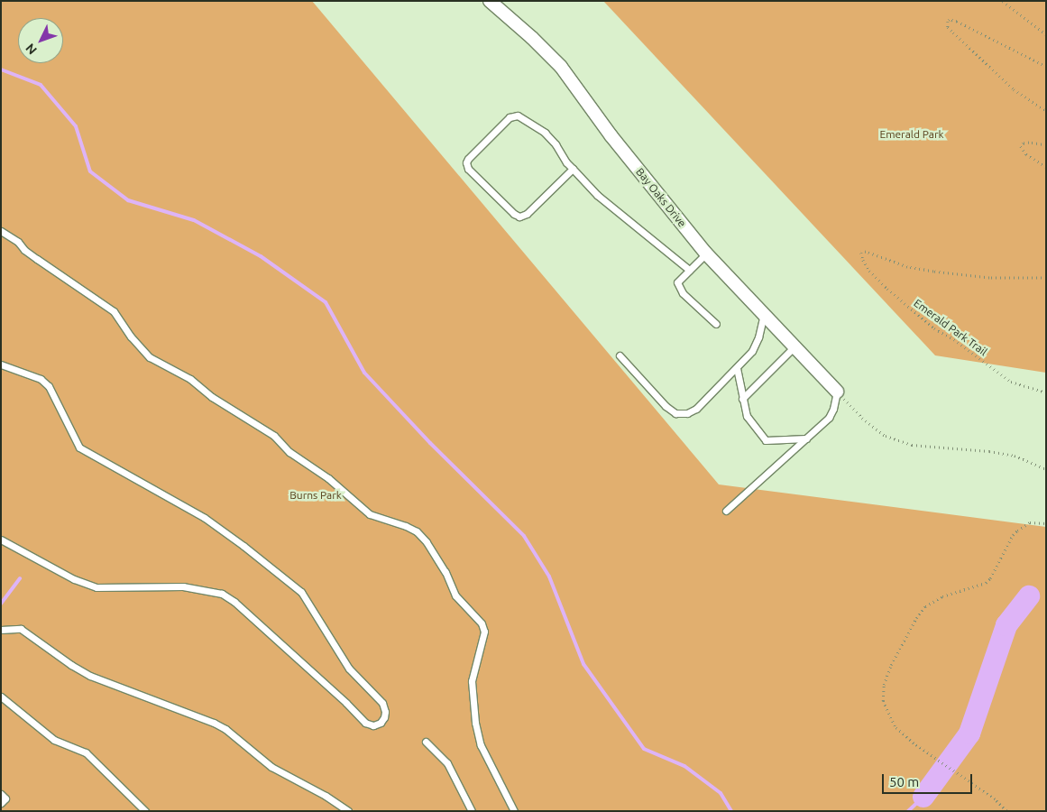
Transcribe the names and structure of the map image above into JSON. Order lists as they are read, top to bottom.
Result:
{
  "streets": {
    "street": ["Bay Oaks Drive"],
    "path": ["Emerald Park Trail"]
  },
  "parks": ["Emerald Park", "Burns Park"],
  "scale_bar": "50 m",
  "north": "bottom left"
}
